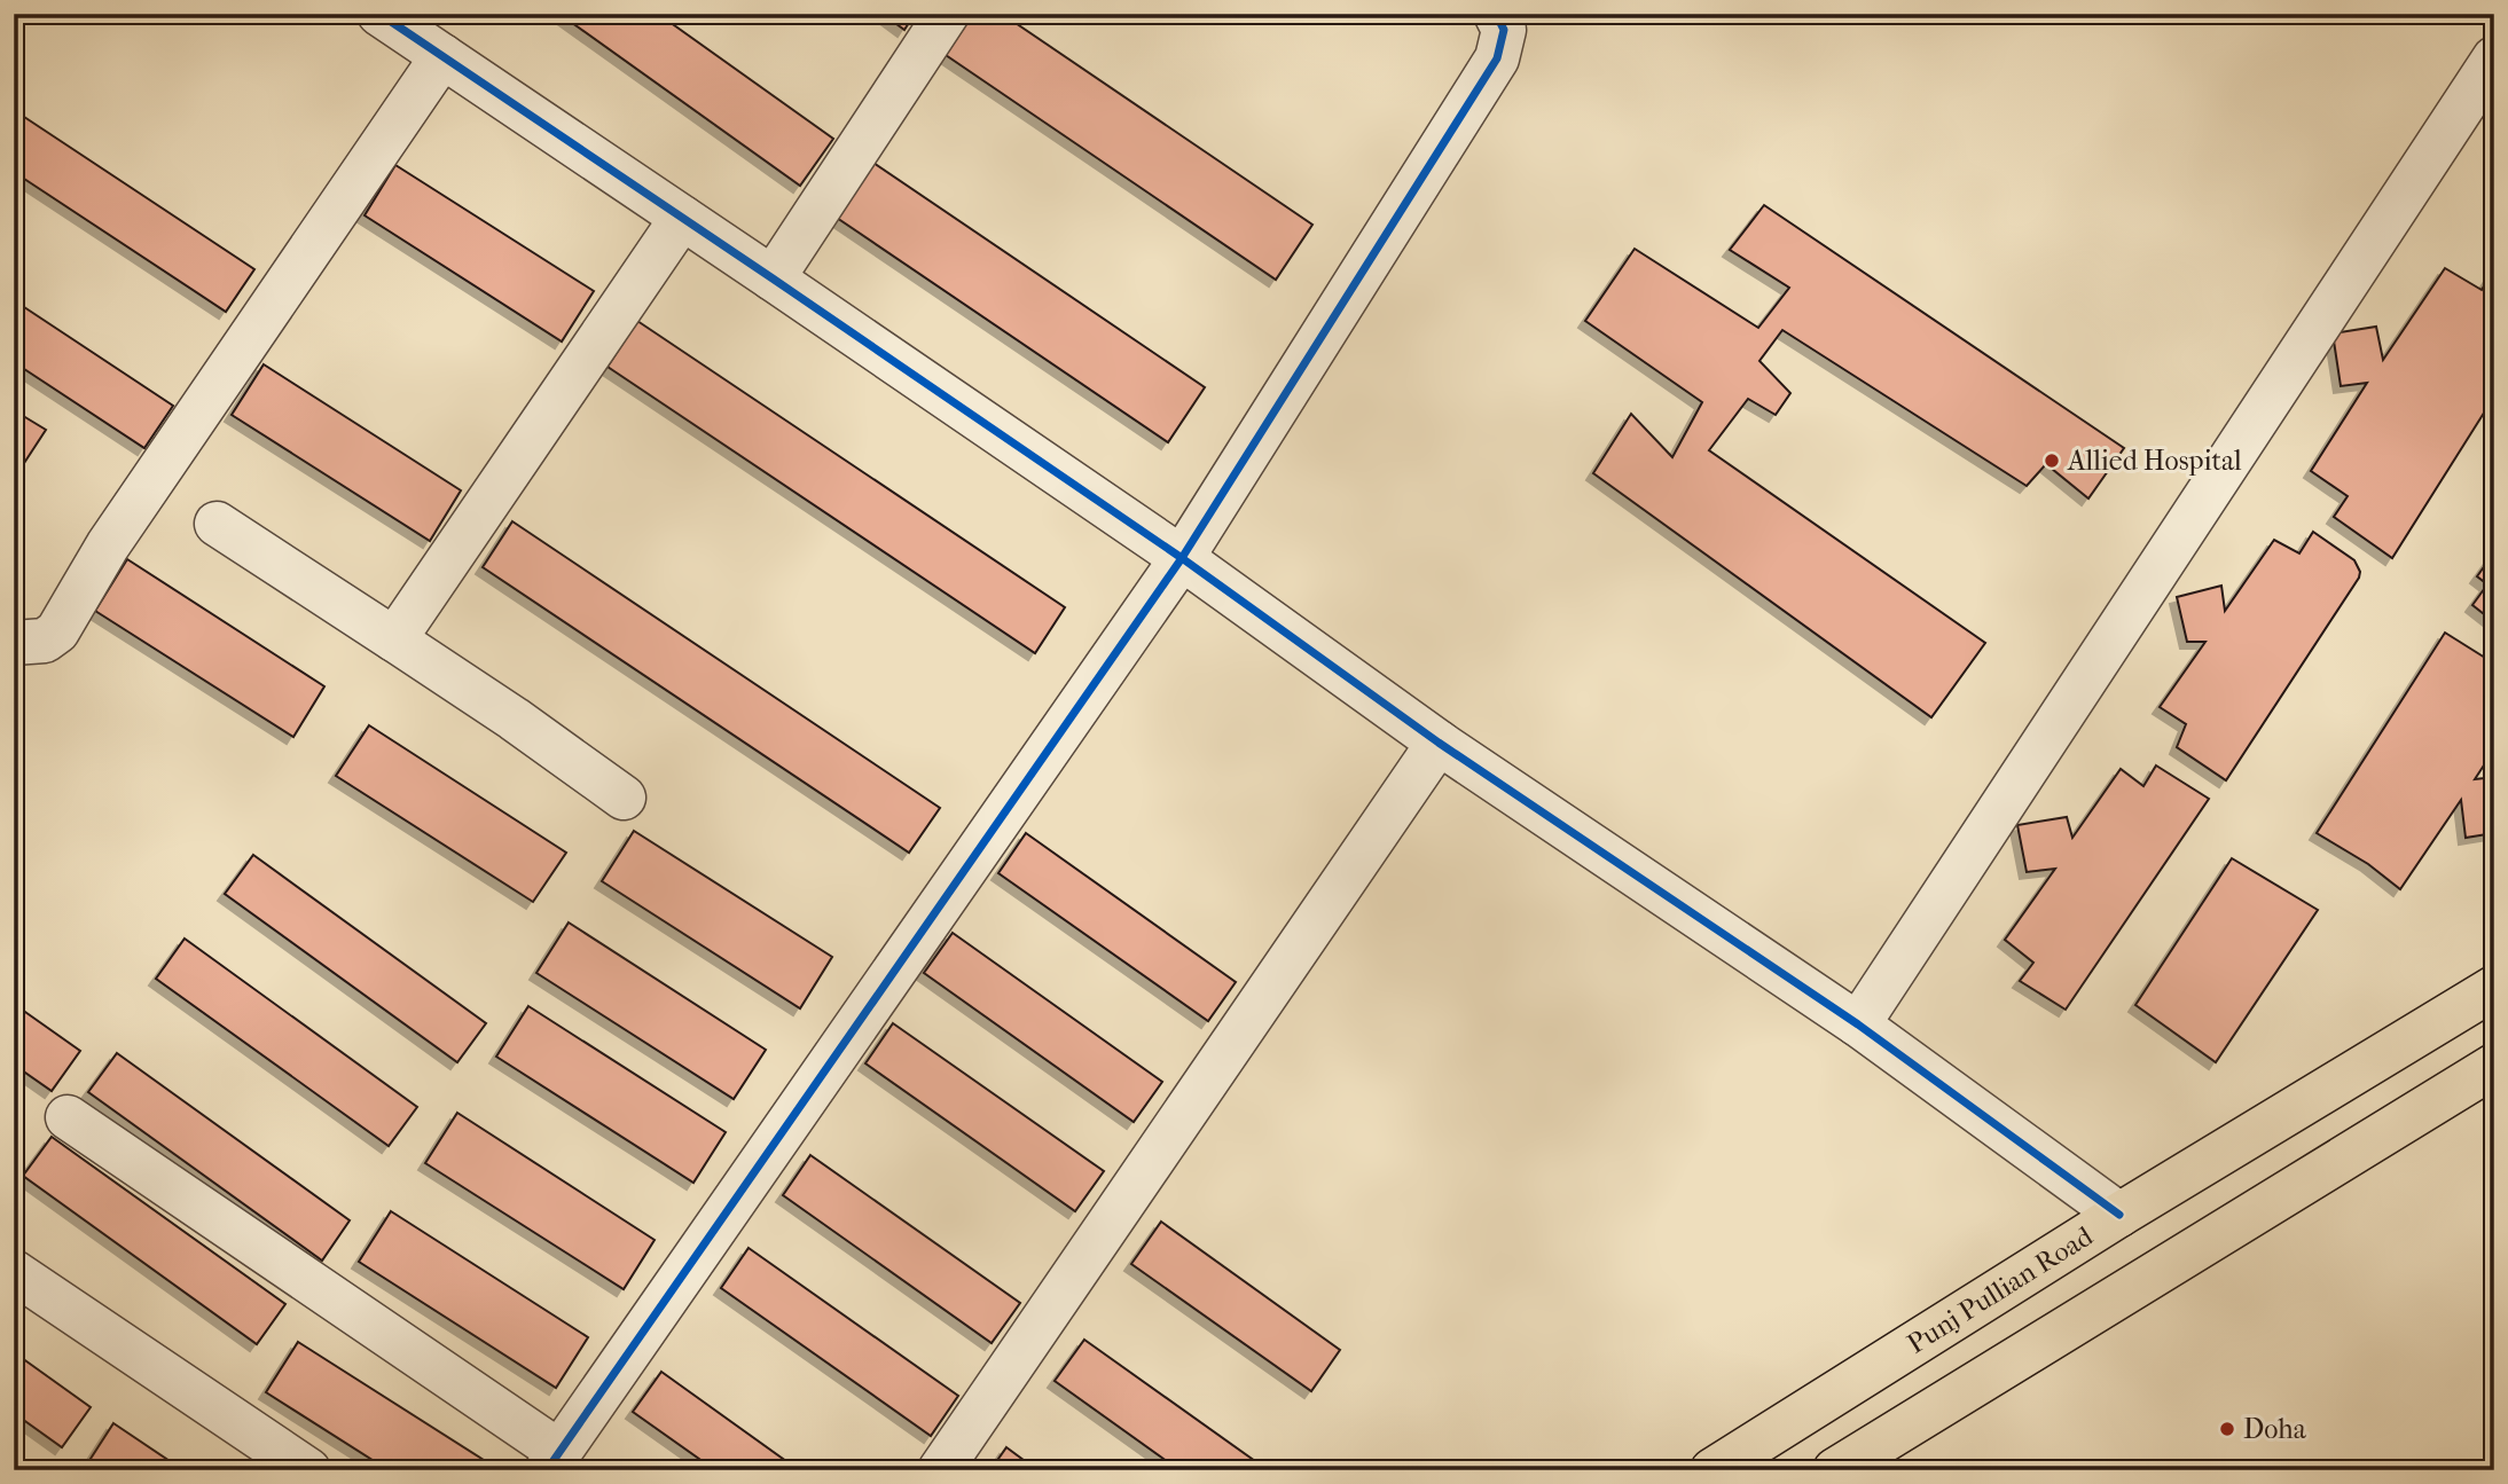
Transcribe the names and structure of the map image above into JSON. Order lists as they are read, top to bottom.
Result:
{
  "streets": {
    "main road": ["Punj Pullian Road"]
  },
  "places": ["Allied Hospital", "Doha"]
}
